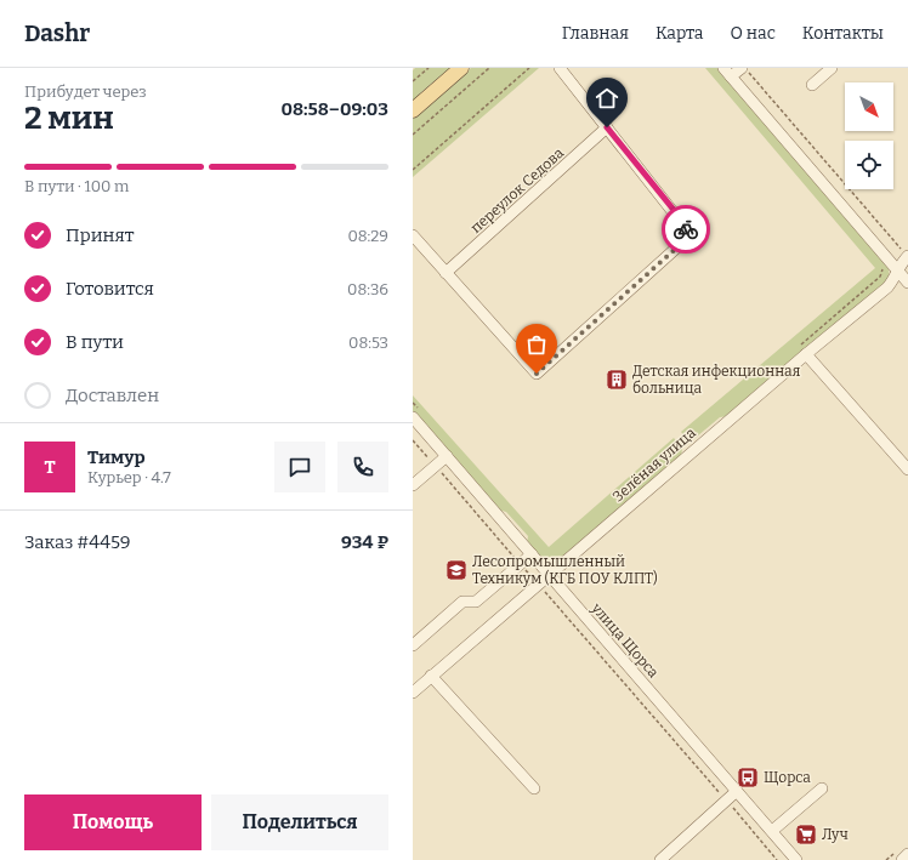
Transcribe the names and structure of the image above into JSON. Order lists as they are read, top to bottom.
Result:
{
  "streets": {
    "street": ["переулок Седова", "Зелёная улица", "улица Щорса"]
  },
  "crossings": [
    ["Зелёная улица", "улица Щорса"]
  ],
  "places": {
    "building": ["Детская инфекционная больница"],
    "school or university": ["Лесопромышленный Техникум (КГБ ПОУ КЛПТ)"],
    "bus stop": ["Щорса"],
    "supermarket": ["Луч"]
  },
  "north": "bottom right",
  "page": {
    "header": "Dashr",
    "nav": [
      "Главная",
      "Карта",
      "О нас",
      "Контакты"
    ],
    "heading": ["2 мин", "Прибудет через", "08:58–09:03"],
    "panel": [
      "Тимур",
      "Курьер · 4.7",
      "Заказ #4459",
      "934 ₽"
    ],
    "bar": "В пути · 100 m",
    "list": [
      ["Принят", "08:29"],
      ["Готовится", "08:36"],
      ["В пути", "08:53"],
      "Доставлен"
    ],
    "round": "Т",
    "buttons": ["Помощь", "Поделиться"]
  }
}
